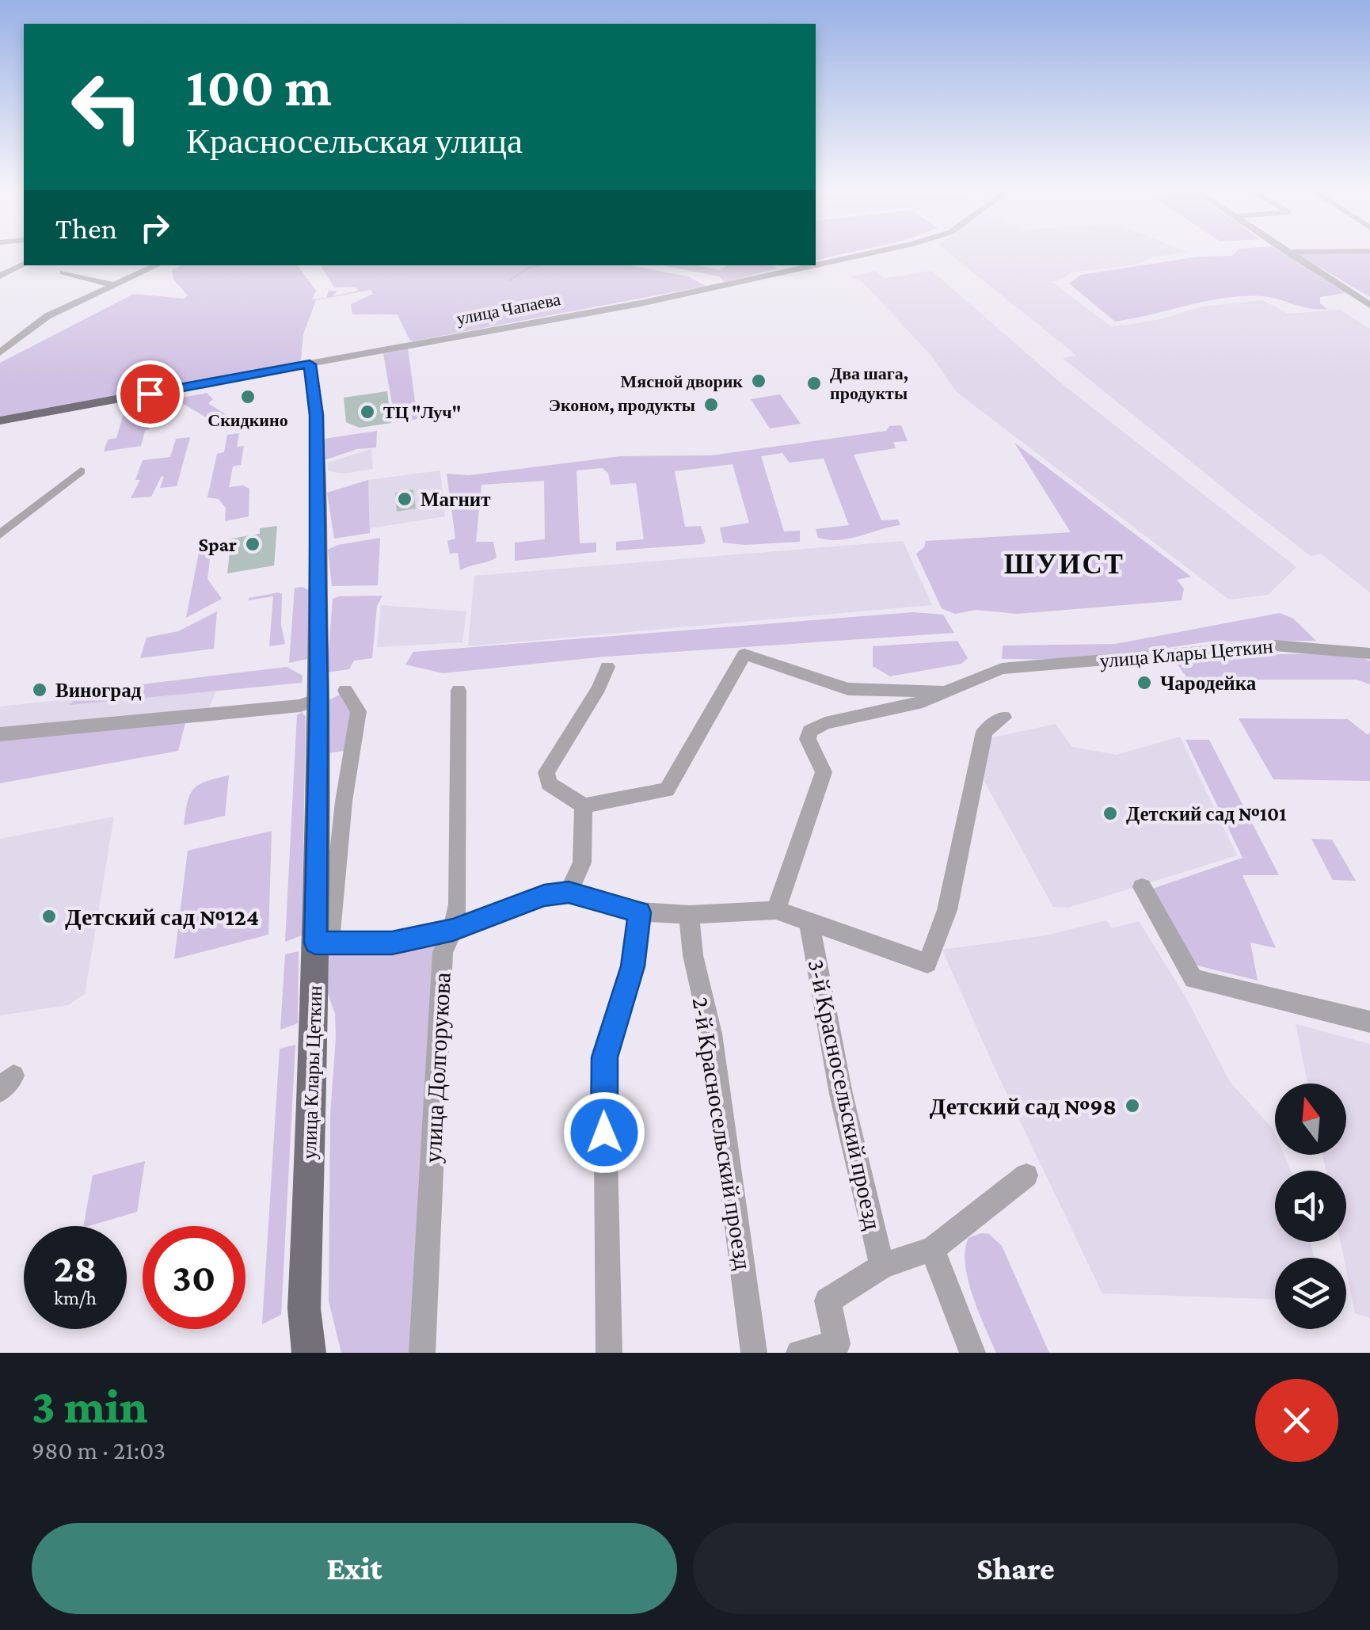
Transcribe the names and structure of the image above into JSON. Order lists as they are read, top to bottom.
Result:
{
  "streets": {
    "main road": ["улица Клары Цеткин"],
    "street": [
      "улица Чапаева",
      "улица Долгорукова",
      "3-й Красносельский проезд",
      "2-й Красносельский проезд"
    ]
  },
  "crossings": [
    ["улица Чапаева", "улица Клары Цеткин"]
  ],
  "districts": ["ШУИСТ"],
  "places": [
    "Мясной дворик",
    "Два шага, продукты",
    "Скидкино",
    "Эконом, продукты",
    "ТЦ \"Луч\"",
    "Магнит",
    "Spar",
    "Чародейка",
    "Виноград",
    "Детский сад №101",
    "Детский сад №124",
    "Детский сад №98"
  ],
  "north": "top",
  "page": {
    "turn": ["100 m", "Красносельская улица"],
    "then": "Then",
    "speed": "28 km/h",
    "limit": "30",
    "heading": ["3 min", "980 m · 21:03"],
    "buttons": ["Exit", "Share"]
  }
}
